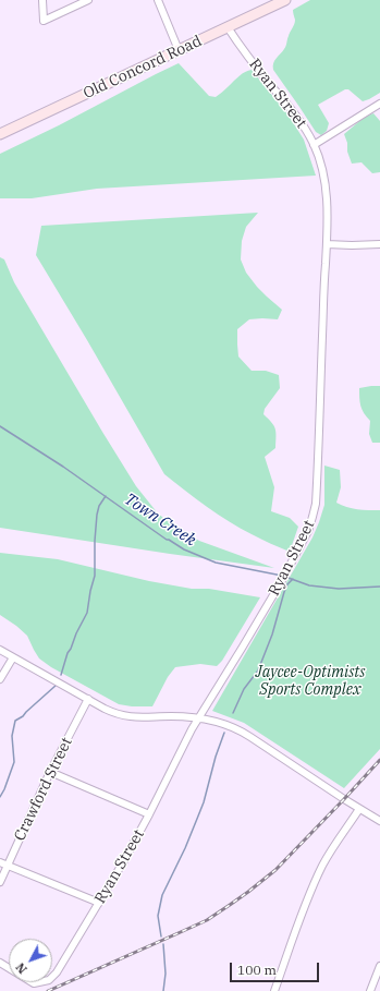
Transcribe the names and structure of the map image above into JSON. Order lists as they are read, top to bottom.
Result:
{
  "streets": {
    "main road": ["Old Concord Road"],
    "street": ["Ryan Street", "Crawford Street"]
  },
  "crossings": [
    ["Old Concord Road", "Ryan Street"]
  ],
  "water": ["Town Creek"],
  "parks": ["Jaycee-Optimists Sports Complex"],
  "scale_bar": "100 m",
  "north": "bottom left"
}
